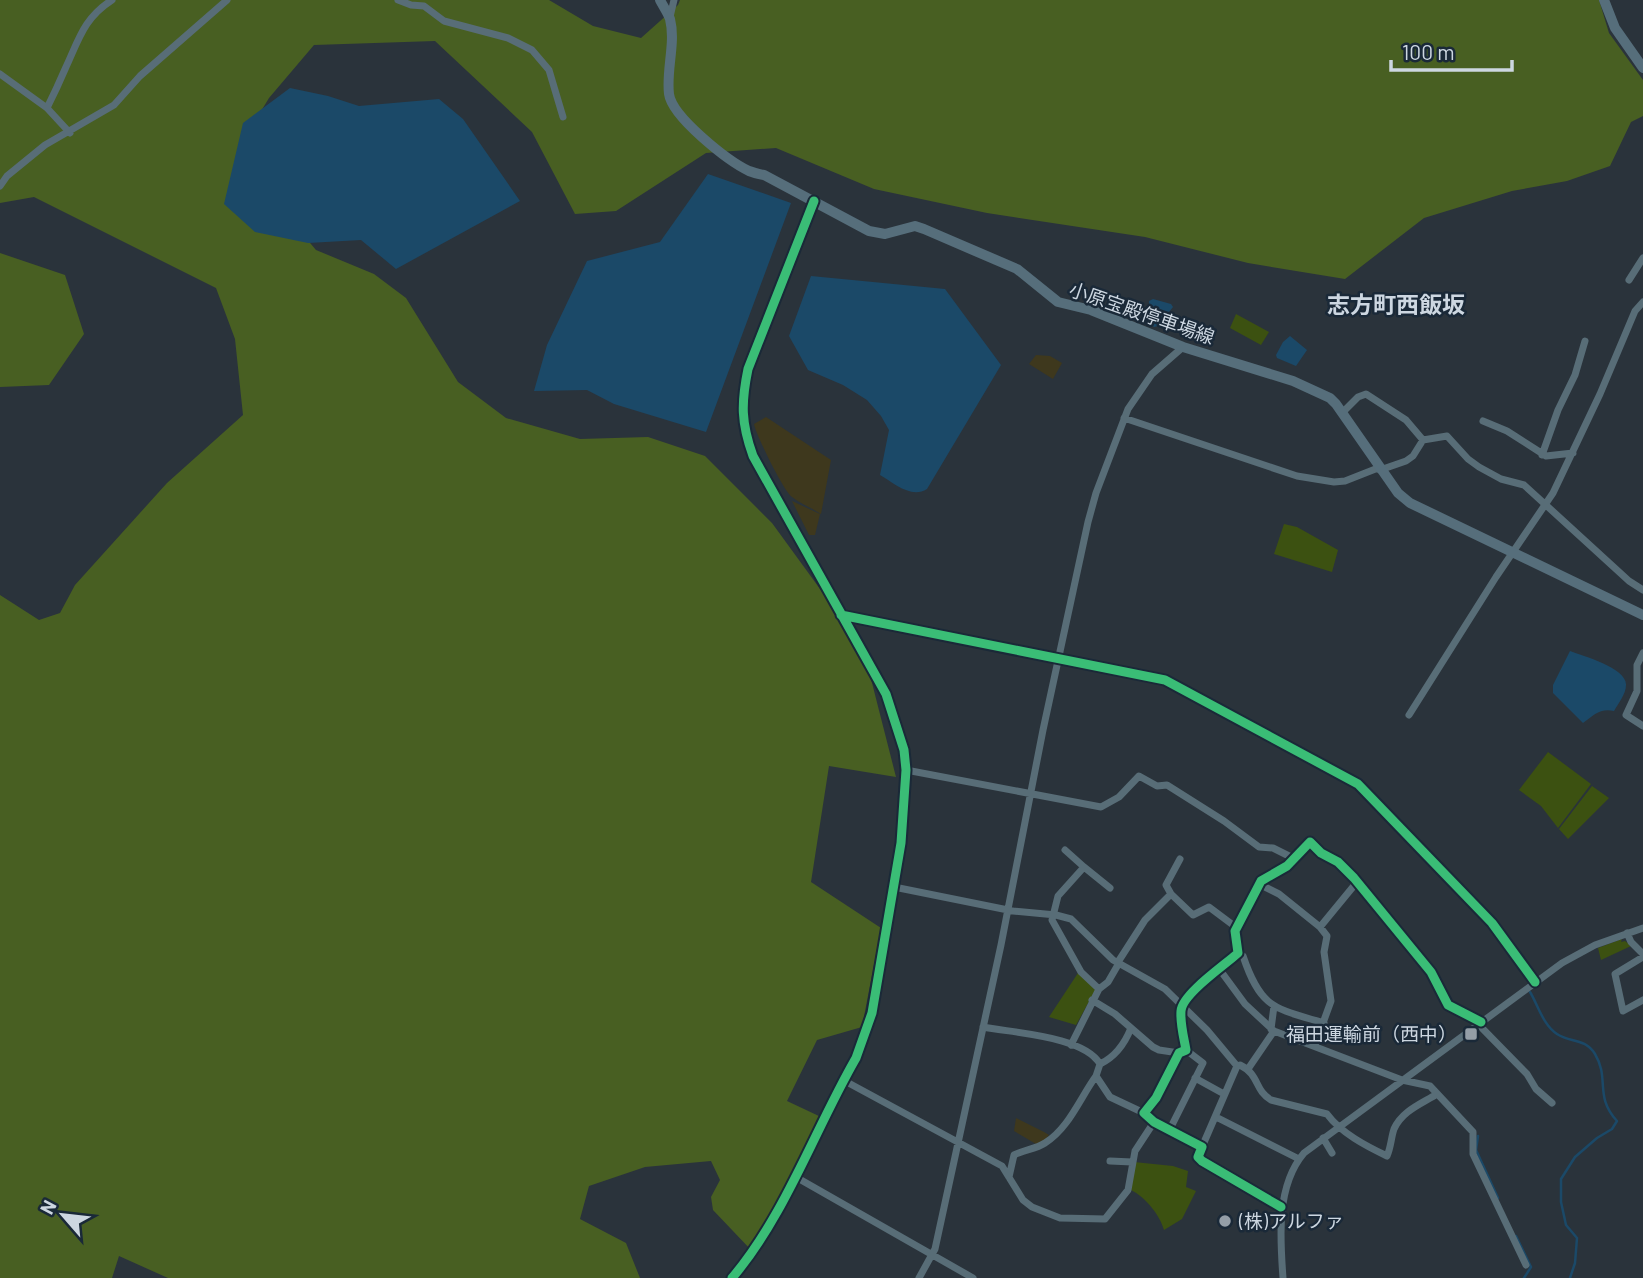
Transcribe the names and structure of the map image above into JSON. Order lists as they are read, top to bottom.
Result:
{
  "streets": {
    "main road": ["小原宝殿停車場線"]
  },
  "districts": ["志方町西飯坂"],
  "places": {
    "transit": ["福田運輸前（西中）"],
    "other": ["(株)アルファ"]
  },
  "scale_bar": "100 m",
  "north": "top left"
}
